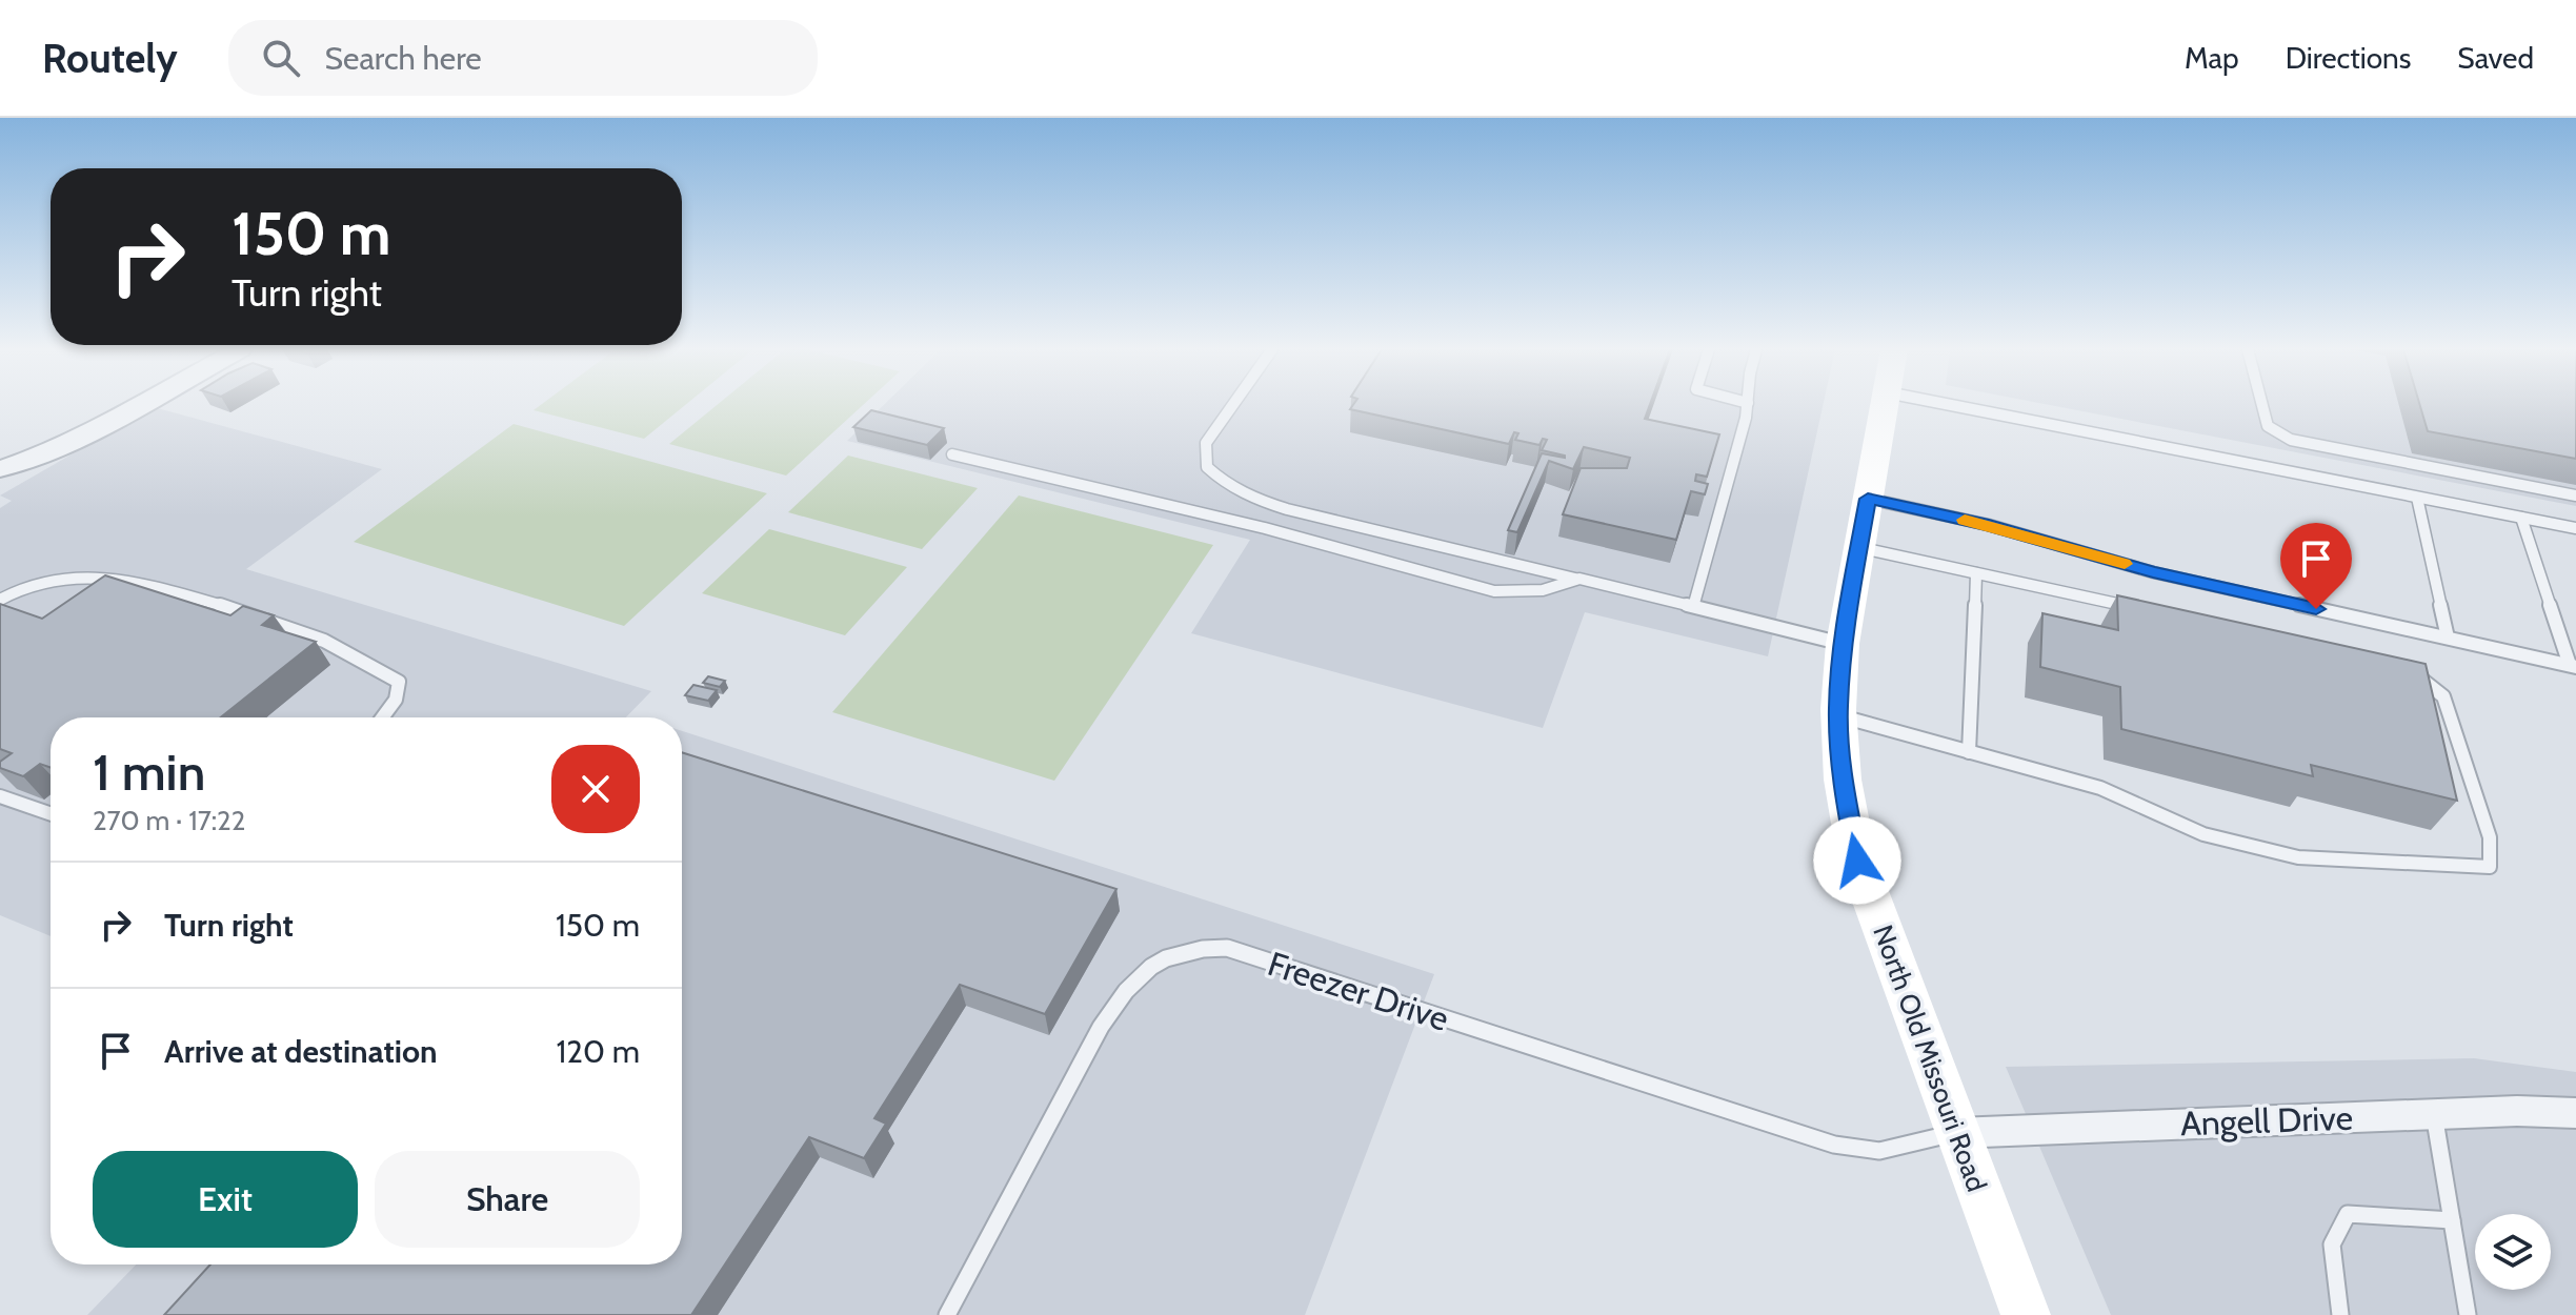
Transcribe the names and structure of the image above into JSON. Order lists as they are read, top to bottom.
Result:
{
  "streets": {
    "main road": ["North Old Missouri Road"],
    "street": ["Angell Drive"],
    "lane": ["Freezer Drive"]
  },
  "crossings": [
    ["Freezer Drive", "North Old Missouri Road"],
    ["Freezer Drive", "Angell Drive"],
    ["North Old Missouri Road", "Angell Drive"]
  ],
  "page": {
    "header": "Routely",
    "search": "Search here",
    "nav": ["Map", "Directions", "Saved"],
    "turn": ["150 m", "Turn right"],
    "heading": ["1 min", "270 m · 17:22"],
    "list": [
      {
        "name": "Turn right",
        "value": "150 m"
      },
      {
        "name": "Arrive at destination",
        "value": "120 m"
      }
    ],
    "buttons": ["Exit", "Share"]
  }
}
